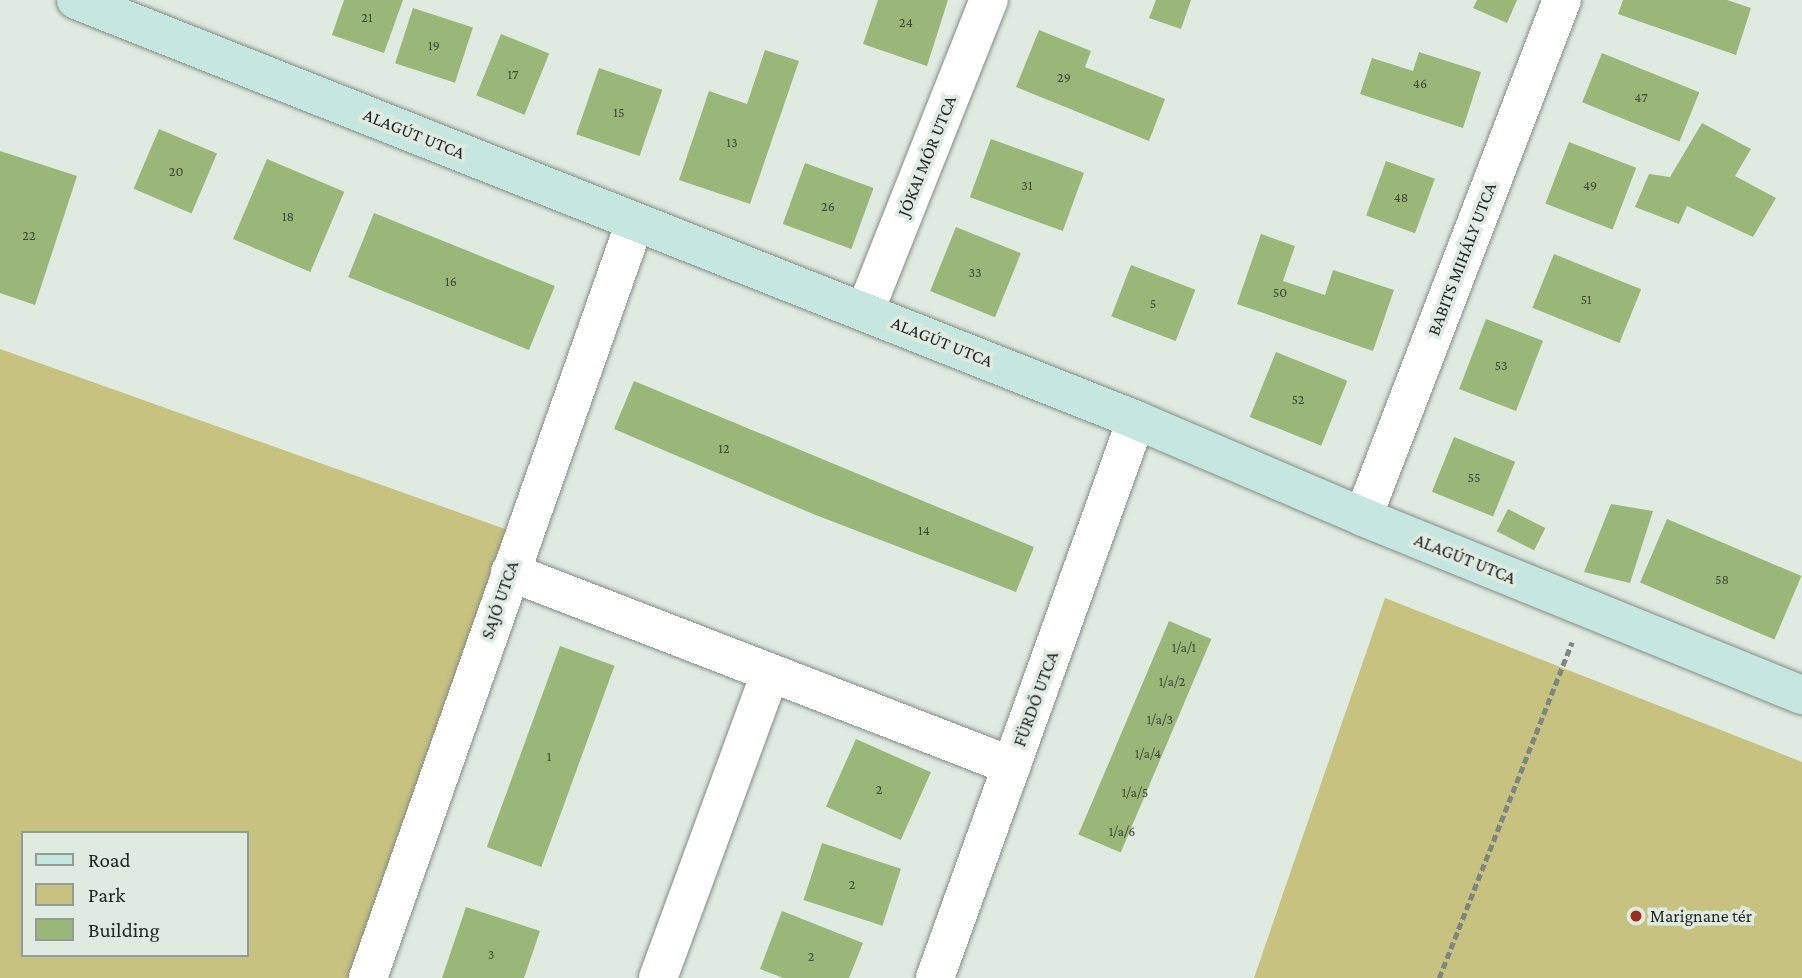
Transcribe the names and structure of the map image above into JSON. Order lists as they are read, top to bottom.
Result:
{
  "streets": {
    "street": [
      "ALAGÚT UTCA",
      "JÓKAI MÓR UTCA",
      "BABITS MIHÁLY UTCA",
      "SAJÓ UTCA",
      "FÜRDŐ UTCA"
    ]
  },
  "crossings": [
    ["ALAGÚT UTCA", "JÓKAI MÓR UTCA"],
    ["ALAGÚT UTCA", "BABITS MIHÁLY UTCA"],
    ["ALAGÚT UTCA", "SAJÓ UTCA"],
    ["ALAGÚT UTCA", "FÜRDŐ UTCA"]
  ],
  "places": ["Marignane tér"],
  "house_numbers": [
    "21",
    "24",
    "19",
    "17",
    "29",
    "46",
    "47",
    "15",
    "13",
    "20",
    "31",
    "49",
    "48",
    "26",
    "18",
    "22",
    "33",
    "16",
    "50",
    "51",
    "5",
    "53",
    "52",
    "12",
    "55",
    "14",
    "58",
    "1/a/1",
    "1/a/2",
    "1/a/3",
    "1/a/4",
    "1",
    "2",
    "1/a/5",
    "1/a/6",
    "2",
    "3",
    "2"
  ],
  "legend": ["Road", "Park", "Building"]
}
